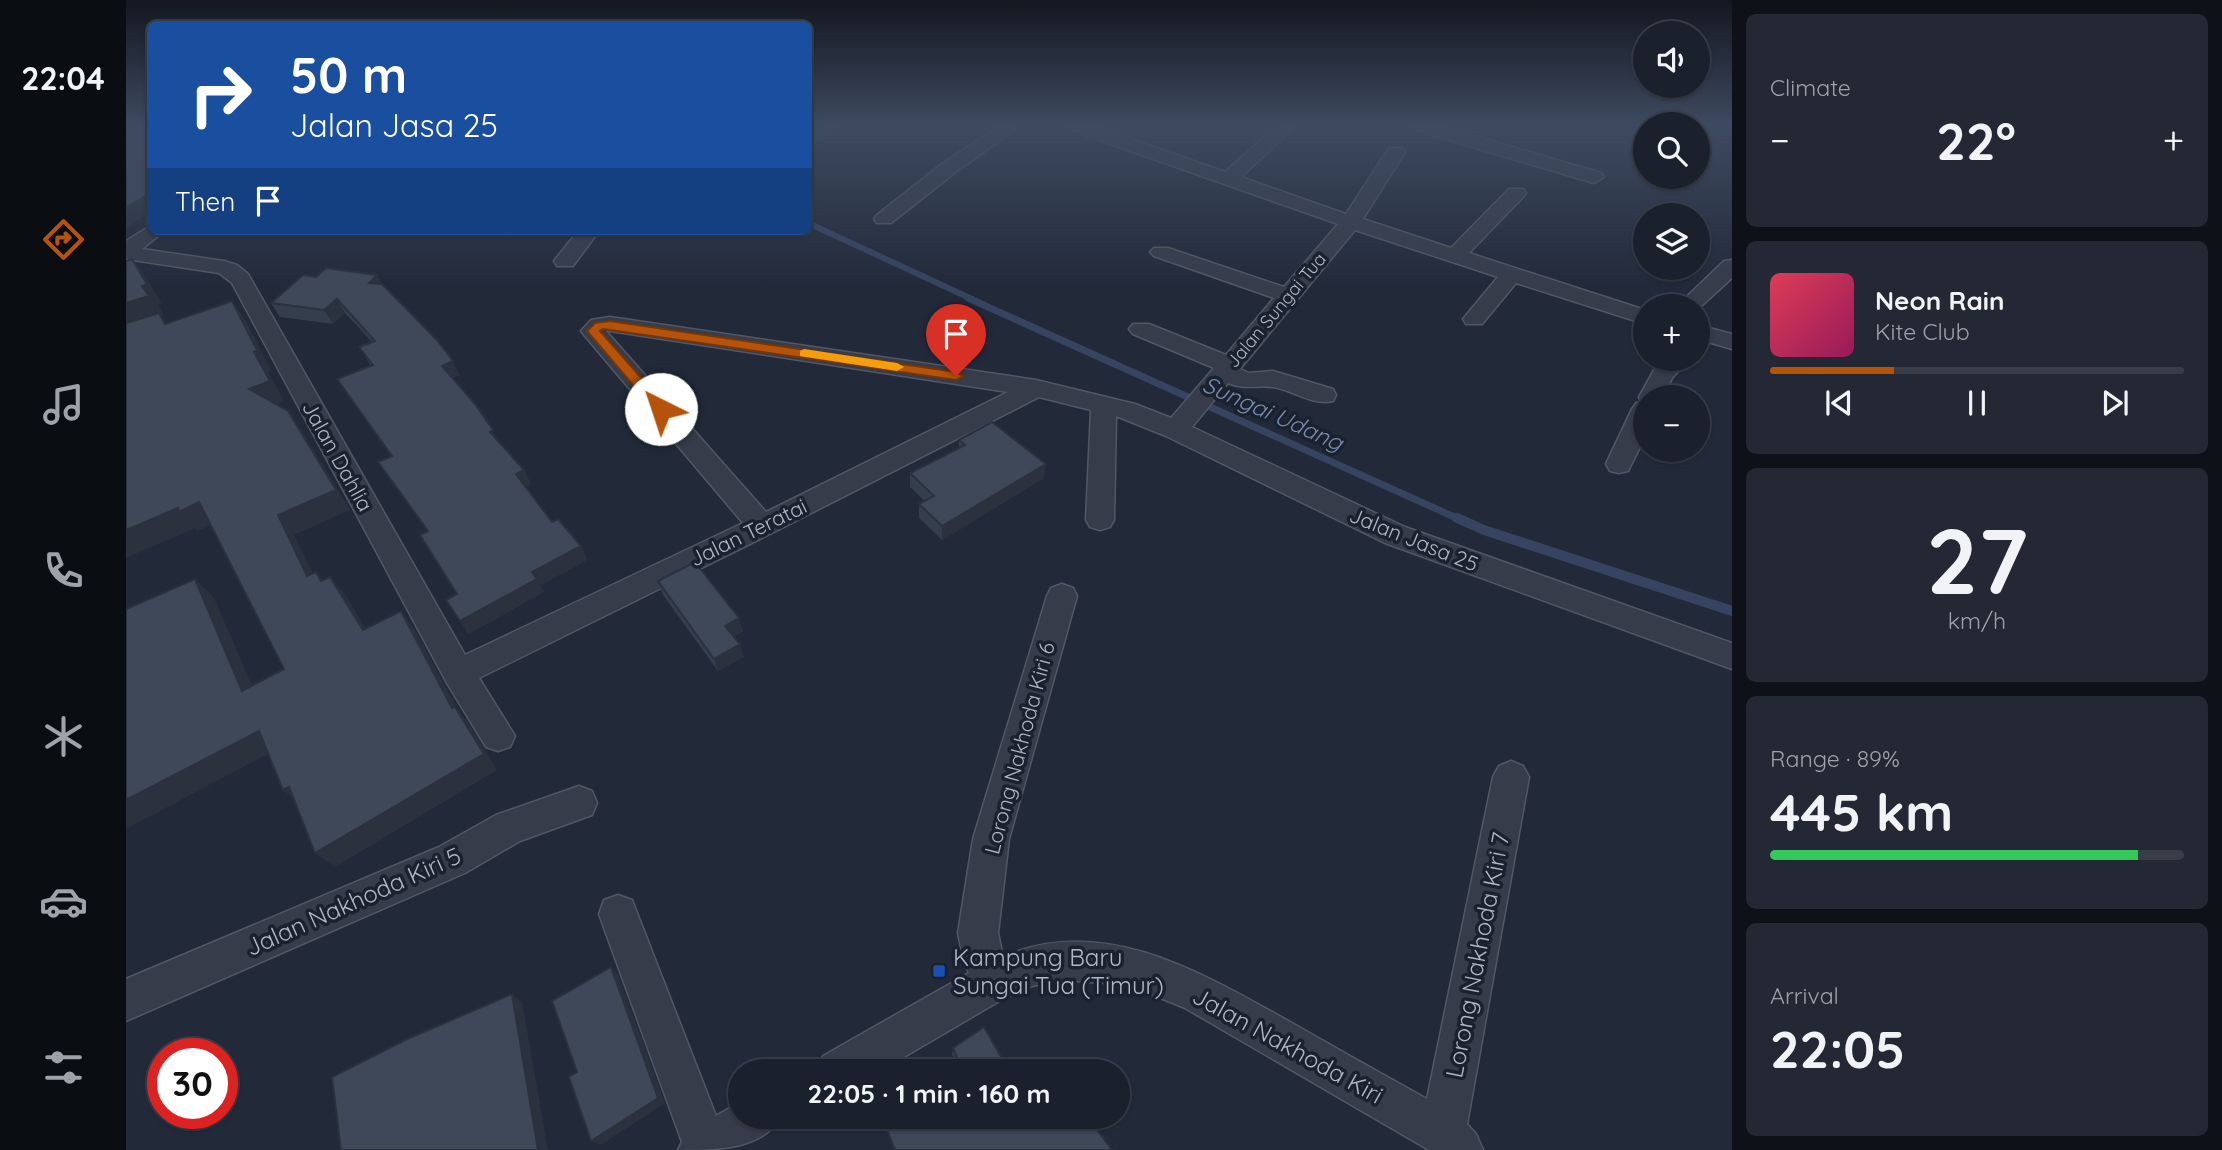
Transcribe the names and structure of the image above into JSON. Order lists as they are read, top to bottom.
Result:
{
  "streets": {
    "street": [
      "Jalan Sungai Tua",
      "Jalan Dahlia",
      "Jalan Teratai",
      "Jalan Jasa 25",
      "Lorong Nakhoda Kiri 6",
      "Jalan Nakhoda Kiri 5",
      "Lorong Nakhoda Kiri 7",
      "Jalan Nakhoda Kiri"
    ]
  },
  "crossings": [
    ["Jalan Sungai Tua", "Jalan Jasa 25"],
    ["Jalan Dahlia", "Jalan Teratai"],
    ["Jalan Teratai", "Jalan Jasa 25"],
    ["Lorong Nakhoda Kiri 6", "Jalan Nakhoda Kiri"],
    ["Lorong Nakhoda Kiri 7", "Jalan Nakhoda Kiri"]
  ],
  "water": ["Sungai Udang"],
  "places": {
    "transit": ["Kampung Baru Sungai Tua (Timur)"]
  },
  "page": {
    "tabs": "22:04",
    "tile": [
      "Climate",
      ["27", "km/h"],
      ["Range · 89%", "445 km"],
      ["Arrival", "22:05"]
    ],
    "map_buttons": ["+", "−"],
    "turn": ["50 m", "Jalan Jasa 25"],
    "heat": ["−", "22°", "+"],
    "then": "Then",
    "song": ["Neon Rain", "Kite Club"],
    "limit": "30",
    "trip": "22:05 · 1 min · 160 m"
  }
}
